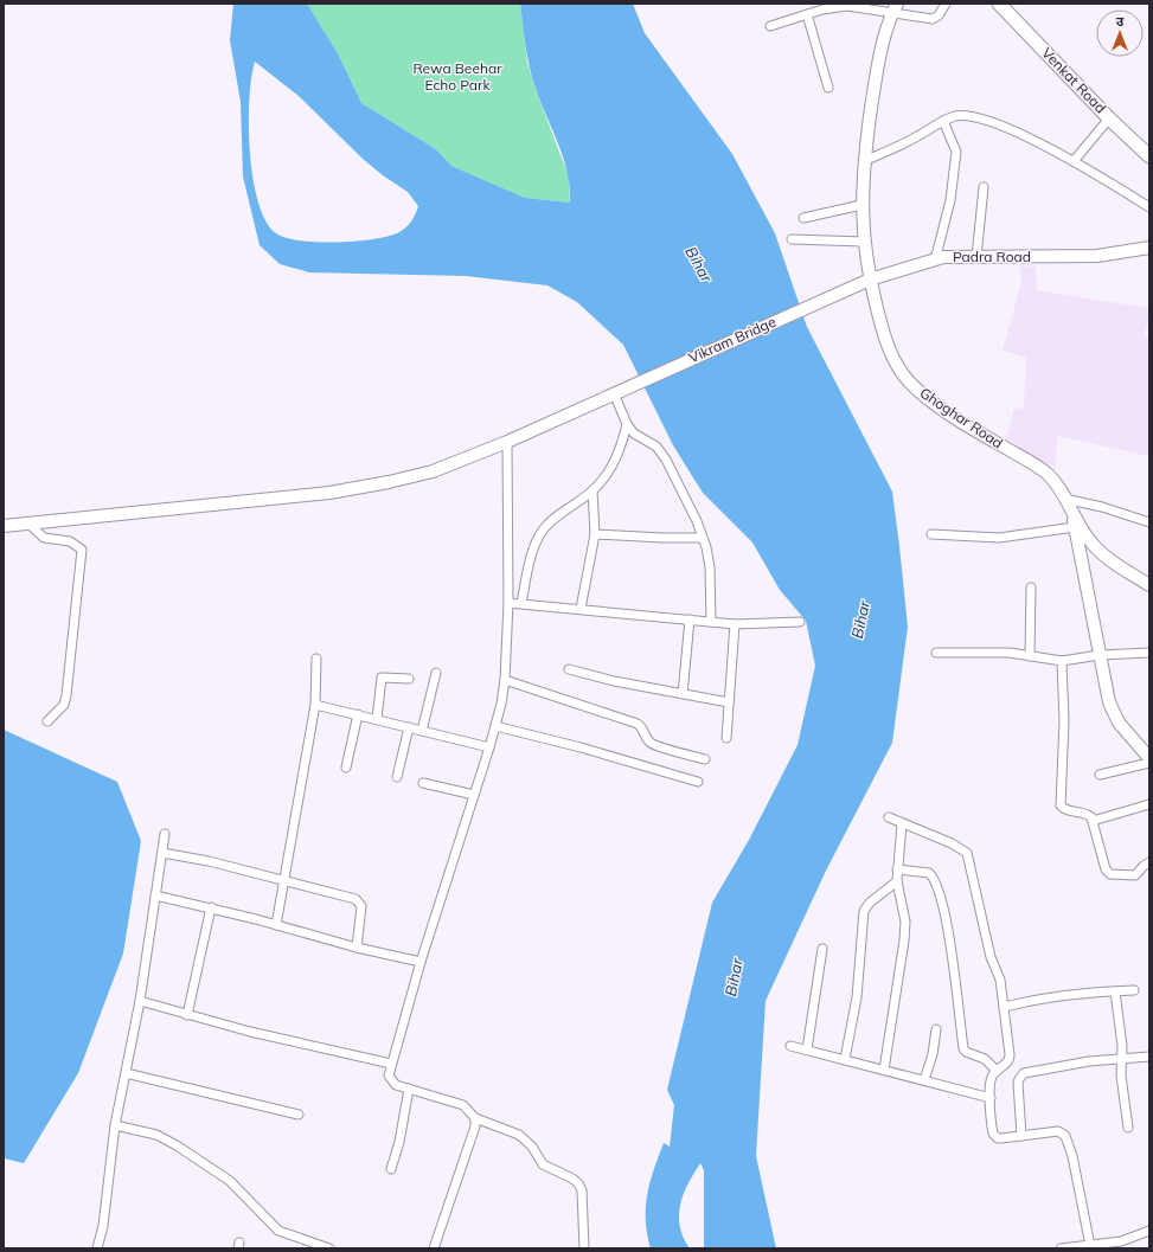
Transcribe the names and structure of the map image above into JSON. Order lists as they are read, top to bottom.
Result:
{
  "streets": {
    "main road": ["Venkat Road"],
    "street": ["Padra Road", "Vikram Bridge", "Ghoghar Road"]
  },
  "crossings": [
    ["Padra Road", "Vikram Bridge"],
    ["Padra Road", "Ghoghar Road"]
  ],
  "water": ["Bihar"],
  "parks": ["Rewa Beehar Echo Park"],
  "north": "top"
}
